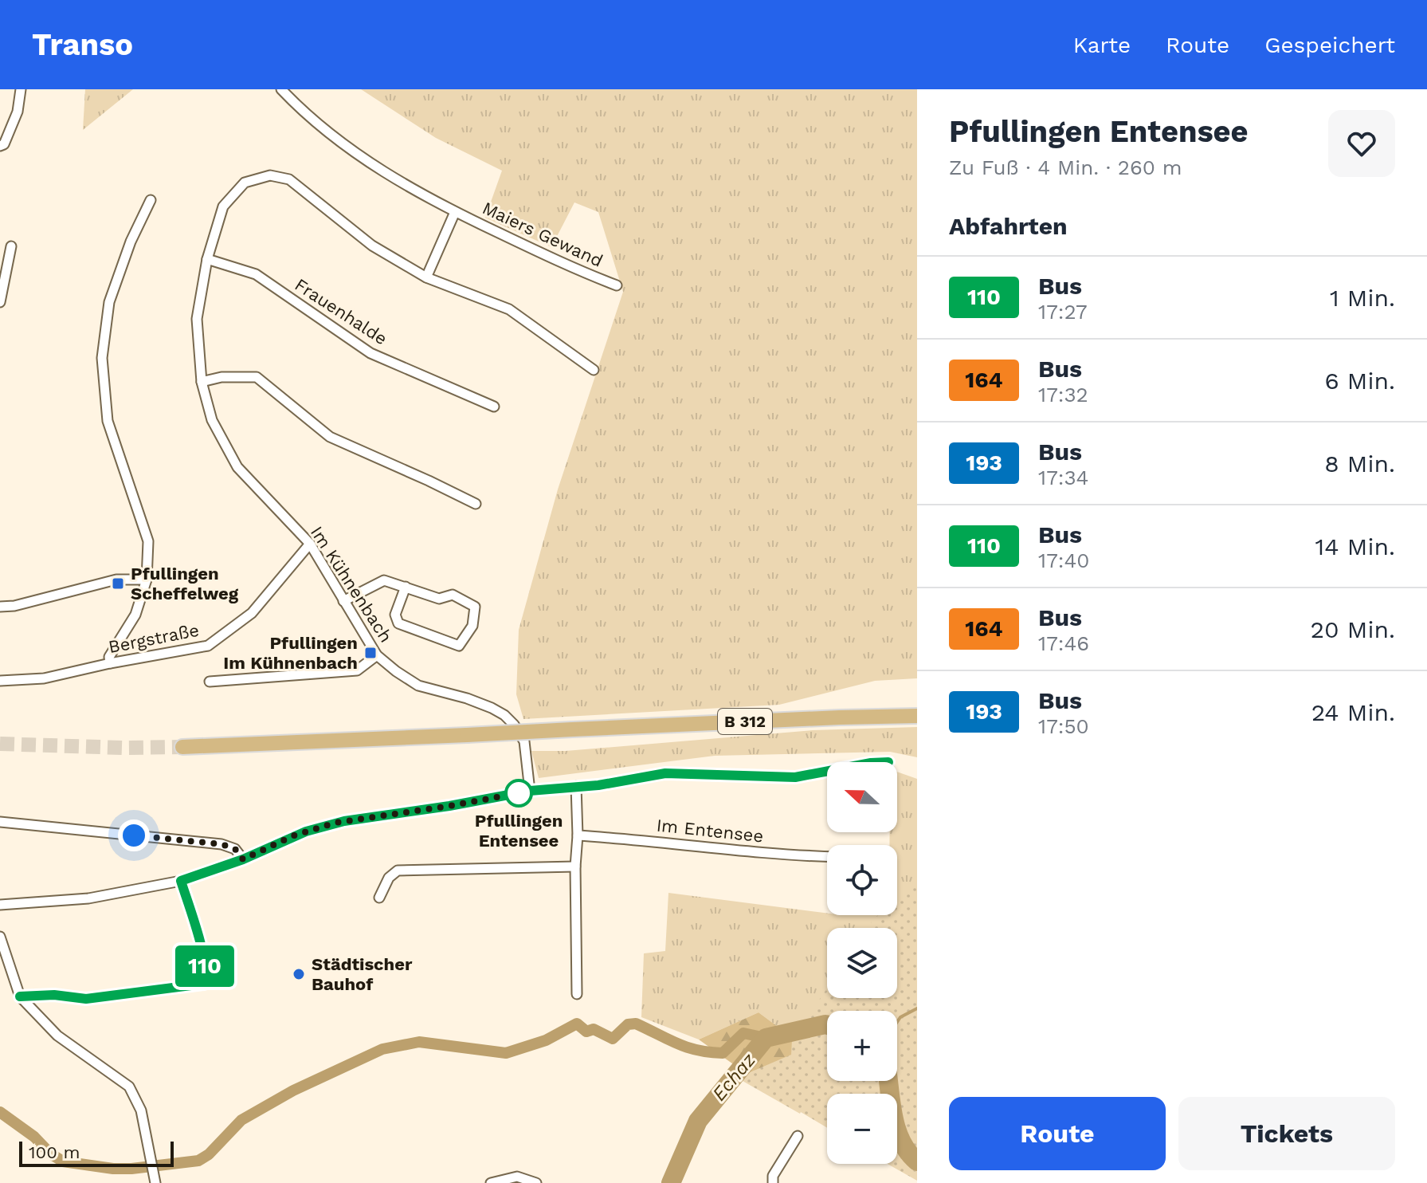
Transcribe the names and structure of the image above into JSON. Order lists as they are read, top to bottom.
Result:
{
  "streets": {
    "main road": ["B 312"],
    "street": [
      "Maiers Gewand",
      "Frauenhalde",
      "Im Kühnenbach",
      "Bergstraße",
      "Im Entensee"
    ]
  },
  "crossings": [
    ["Maiers Gewand", "Im Kühnenbach"],
    ["Frauenhalde", "Im Kühnenbach"],
    ["Im Kühnenbach", "Bergstraße"]
  ],
  "water": ["Echaz"],
  "places": {
    "transit": ["Pfullingen Scheffelweg", "Pfullingen Im Kühnenbach"],
    "other": ["Pfullingen Entensee", "Städtischer Bauhof"]
  },
  "lines": ["bus line 110"],
  "scale_bar": "100 m",
  "north": "left",
  "page": {
    "header": "Transo",
    "nav": ["Karte", "Route", "Gespeichert"],
    "on_map": "110",
    "heading": [
      ["Pfullingen Entensee", "Zu Fuß · 4 Min. · 260 m"],
      "Abfahrten"
    ],
    "list": [
      {
        "mark": "110",
        "name": "Bus",
        "note": "17:27",
        "value": "1 Min."
      },
      {
        "mark": "164",
        "name": "Bus",
        "note": "17:32",
        "value": "6 Min."
      },
      {
        "mark": "193",
        "name": "Bus",
        "note": "17:34",
        "value": "8 Min."
      },
      {
        "mark": "110",
        "name": "Bus",
        "note": "17:40",
        "value": "14 Min."
      },
      {
        "mark": "164",
        "name": "Bus",
        "note": "17:46",
        "value": "20 Min."
      },
      {
        "mark": "193",
        "name": "Bus",
        "note": "17:50",
        "value": "24 Min."
      }
    ],
    "map_buttons": ["+", "−"],
    "buttons": ["Route", "Tickets"],
    "scale": "100 m"
  }
}
